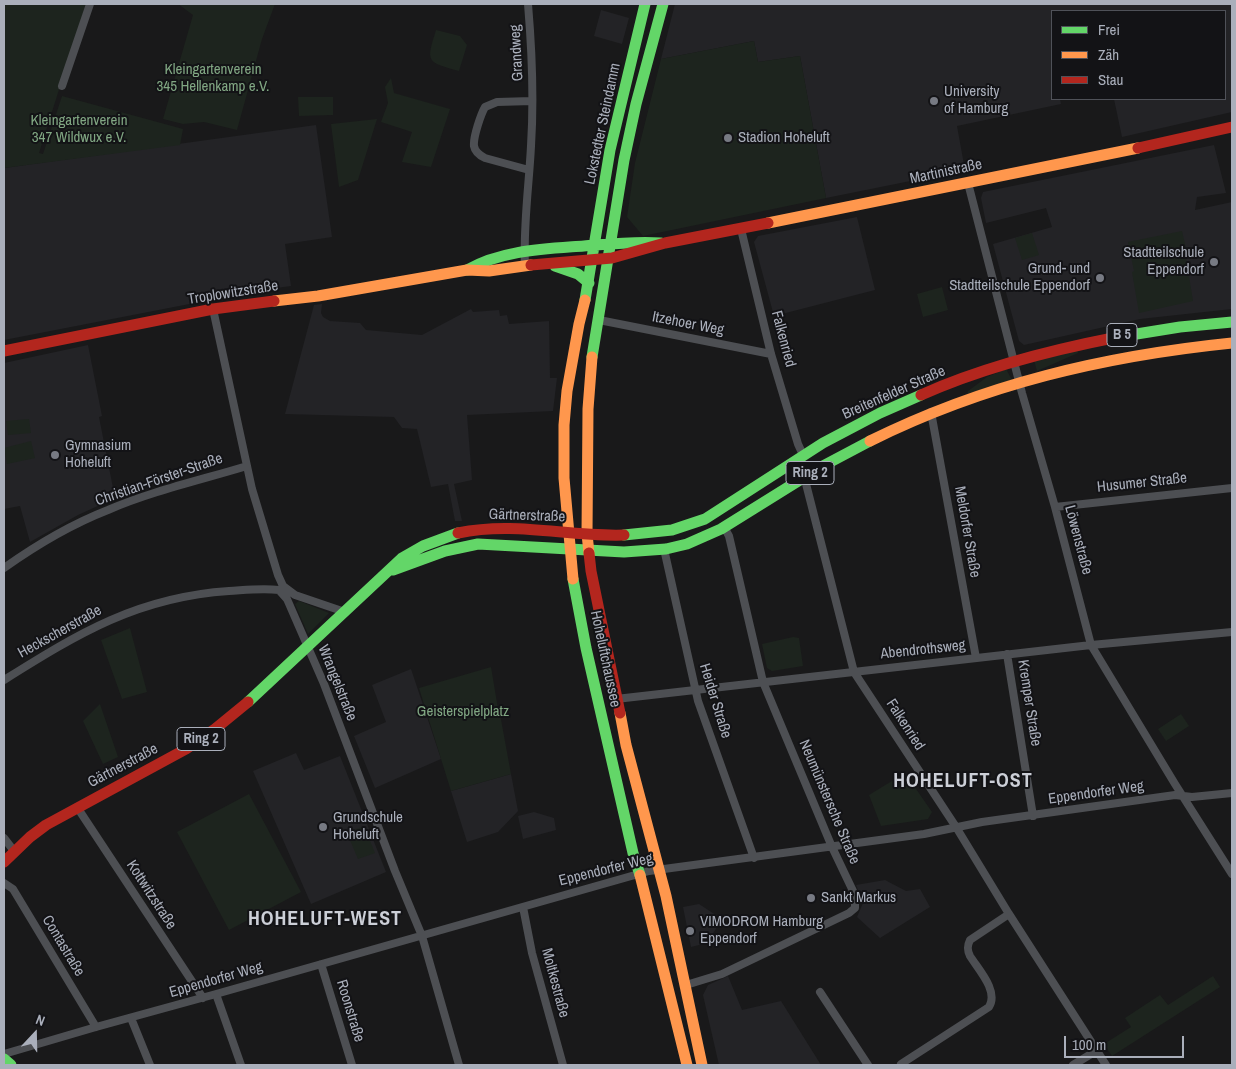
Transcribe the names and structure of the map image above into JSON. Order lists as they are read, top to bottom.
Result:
{
  "streets": {
    "main road": [
      "Lokstedter Steindamm",
      "Martinistraße",
      "Troplowitzstraße",
      "B 5",
      "Breitenfelder Straße",
      "Ring 2",
      "Gärtnerstraße",
      "Hoheluftchaussee"
    ],
    "street": [
      "Grandweg",
      "Itzehoer Weg",
      "Falkenried",
      "Christian-Förster-Straße",
      "Husumer Straße",
      "Meldorfer Straße",
      "Löwenstraße",
      "Heckscherstraße",
      "Abendrothsweg",
      "Wrangelstraße",
      "Heider Straße",
      "Kremper Straße",
      "Eppendorfer Weg",
      "Neumünstersche Straße",
      "Kottwitzstraße",
      "Contastraße",
      "Moltkestraße",
      "Roonstraße"
    ]
  },
  "crossings": [
    ["Grandweg", "Troplowitzstraße"],
    ["Lokstedter Steindamm", "Martinistraße"],
    ["Lokstedter Steindamm", "Troplowitzstraße"],
    ["Lokstedter Steindamm", "Hoheluftchaussee"],
    ["Martinistraße", "Troplowitzstraße"],
    ["Martinistraße", "Falkenried"],
    ["Martinistraße", "Löwenstraße"],
    ["Martinistraße", "Hoheluftchaussee"],
    ["Troplowitzstraße", "Hoheluftchaussee"],
    ["Troplowitzstraße", "Wrangelstraße"],
    ["Itzehoer Weg", "Falkenried"],
    ["Itzehoer Weg", "Hoheluftchaussee"],
    ["Falkenried", "Breitenfelder Straße"],
    ["Falkenried", "Ring 2"],
    ["Falkenried", "Abendrothsweg"],
    ["Falkenried", "Eppendorfer Weg"],
    ["Breitenfelder Straße", "Gärtnerstraße"],
    ["Breitenfelder Straße", "Löwenstraße"],
    ["Breitenfelder Straße", "Hoheluftchaussee"],
    ["Ring 2", "Gärtnerstraße"],
    ["Ring 2", "Meldorfer Straße"],
    ["Ring 2", "Löwenstraße"],
    ["Ring 2", "Hoheluftchaussee"],
    ["Ring 2", "Heider Straße"],
    ["Ring 2", "Neumünstersche Straße"],
    ["Christian-Förster-Straße", "Wrangelstraße"],
    ["Husumer Straße", "Löwenstraße"],
    ["Gärtnerstraße", "Hoheluftchaussee"],
    ["Gärtnerstraße", "Wrangelstraße"],
    ["Gärtnerstraße", "Kottwitzstraße"],
    ["Meldorfer Straße", "Abendrothsweg"],
    ["Löwenstraße", "Abendrothsweg"],
    ["Löwenstraße", "Eppendorfer Weg"],
    ["Heckscherstraße", "Wrangelstraße"],
    ["Abendrothsweg", "Hoheluftchaussee"],
    ["Abendrothsweg", "Heider Straße"],
    ["Abendrothsweg", "Kremper Straße"],
    ["Abendrothsweg", "Neumünstersche Straße"],
    ["Hoheluftchaussee", "Eppendorfer Weg"],
    ["Hoheluftchaussee", "Neumünstersche Straße"],
    ["Wrangelstraße", "Eppendorfer Weg"],
    ["Heider Straße", "Eppendorfer Weg"],
    ["Kremper Straße", "Eppendorfer Weg"],
    ["Eppendorfer Weg", "Neumünstersche Straße"],
    ["Eppendorfer Weg", "Kottwitzstraße"],
    ["Eppendorfer Weg", "Contastraße"],
    ["Eppendorfer Weg", "Moltkestraße"],
    ["Eppendorfer Weg", "Roonstraße"]
  ],
  "districts": ["HOHELUFT-OST", "HOHELUFT-WEST"],
  "parks": ["Kleingartenverein 345 Hellenkamp e.V.", "Kleingartenverein 347 Wildwux e.V.", "Geisterspielplatz"],
  "places": [
    "University of Hamburg",
    "Stadion Hoheluft",
    "Stadtteilschule Eppendorf",
    "Grund- und Stadtteilschule Eppendorf",
    "Gymnasium Hoheluft",
    "Grundschule Hoheluft",
    "Sankt Markus",
    "VIMODROM Hamburg Eppendorf"
  ],
  "legend": ["Frei", "Zäh", "Stau"],
  "scale_bar": "100 m",
  "north": "top"
}
